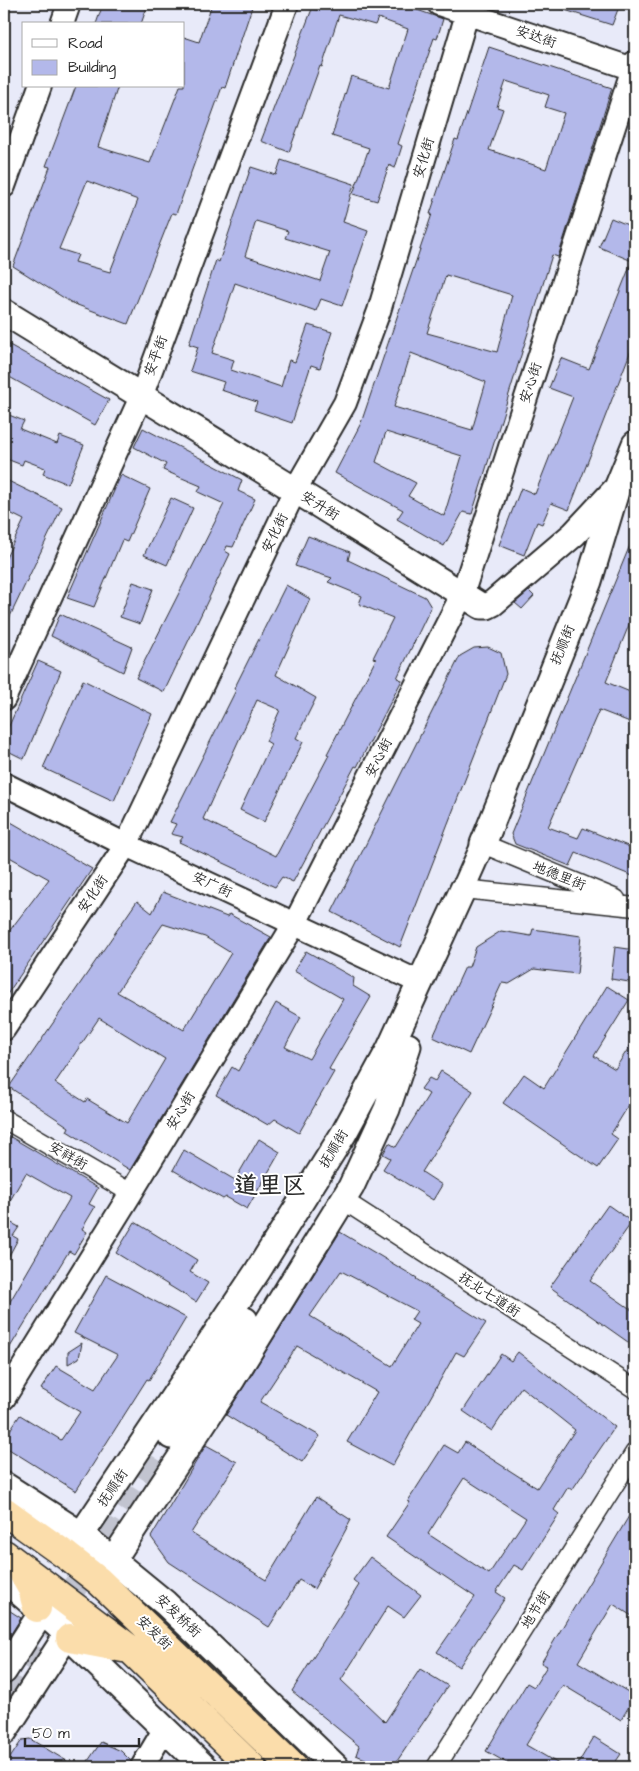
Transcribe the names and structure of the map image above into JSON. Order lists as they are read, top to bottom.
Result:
{
  "streets": {
    "highway": ["安发街"],
    "main road": ["安升街", "抚顺街", "安发桥街"],
    "street": [
      "安达街",
      "安化街",
      "安平街",
      "安心街",
      "地德里街",
      "安广街",
      "安祥街",
      "抚北七道街",
      "地节街"
    ]
  },
  "crossings": [
    ["安达街", "安化街"],
    ["安达街", "安心街"],
    ["安化街", "安升街"],
    ["安化街", "安广街"],
    ["安平街", "安升街"],
    ["安心街", "安升街"],
    ["安心街", "安广街"],
    ["安心街", "安祥街"],
    ["安升街", "抚顺街"],
    ["抚顺街", "地德里街"],
    ["抚顺街", "安广街"],
    ["抚顺街", "抚北七道街"],
    ["抚顺街", "安发桥街"],
    ["抚顺街", "安发街"],
    ["安发桥街", "安发街"]
  ],
  "districts": ["道里区"],
  "legend": ["Road", "Building"],
  "scale_bar": "50 m"
}
